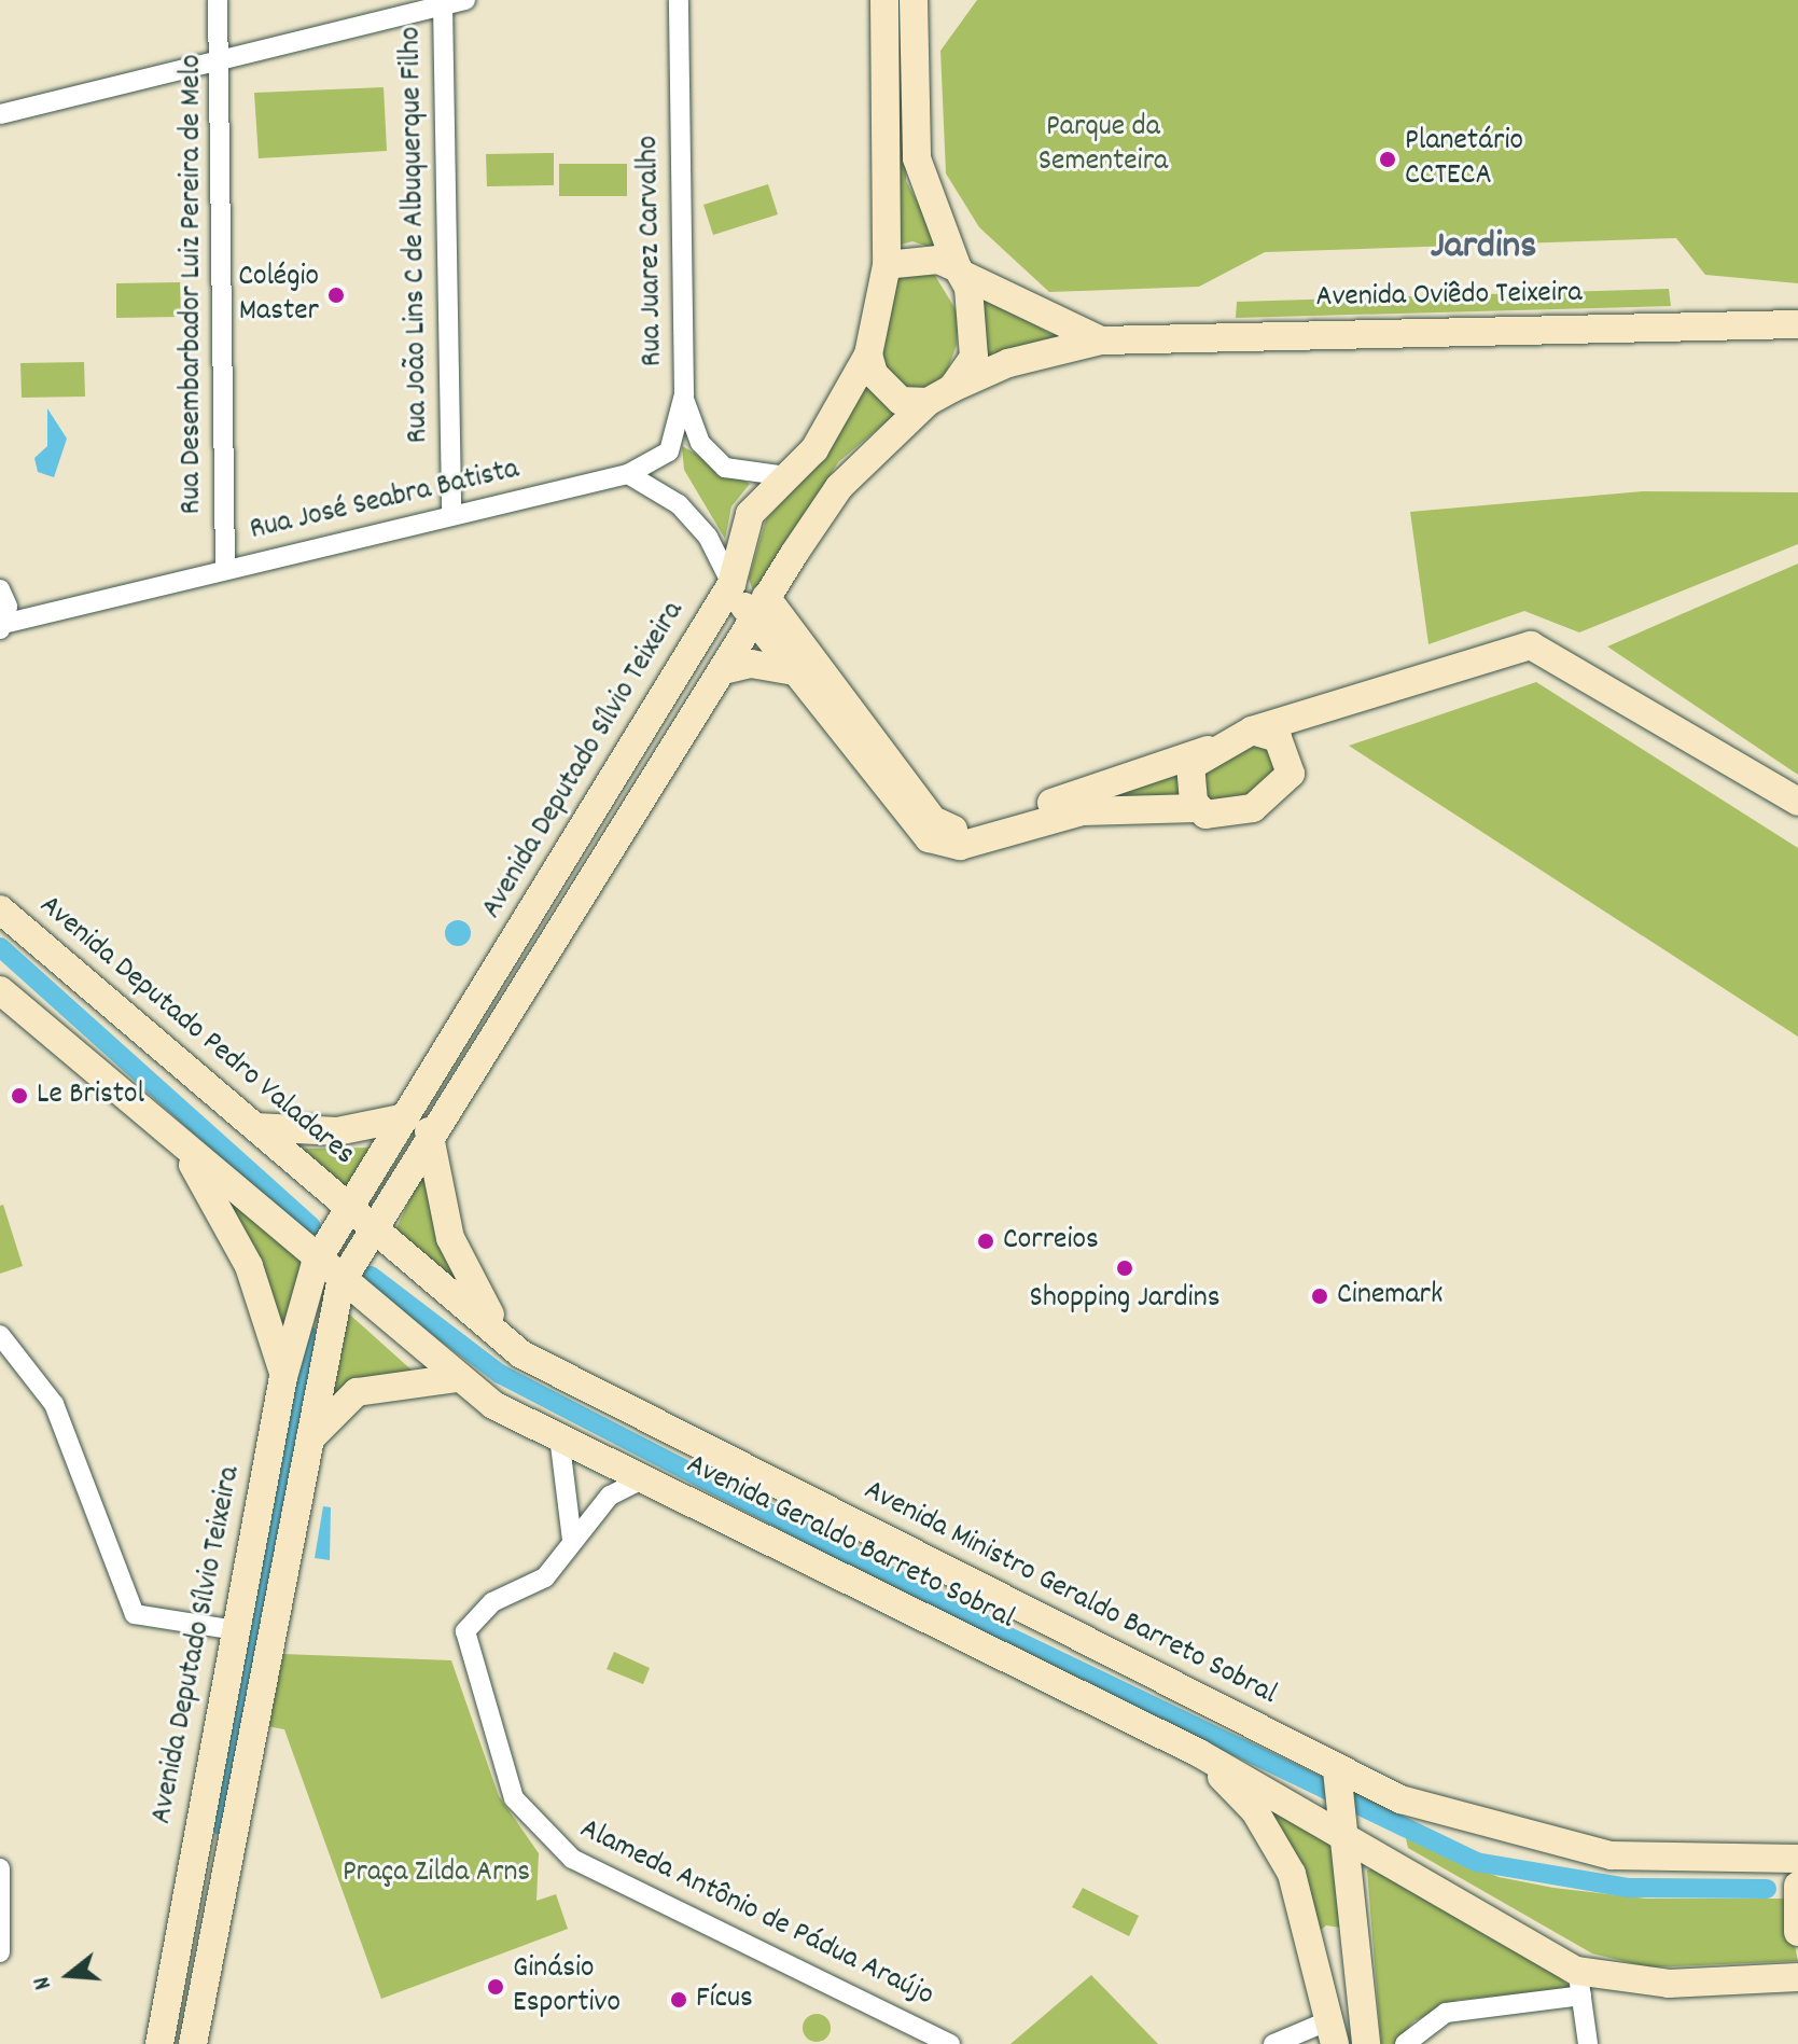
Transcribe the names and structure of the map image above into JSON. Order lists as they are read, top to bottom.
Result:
{
  "streets": {
    "main road": [
      "Avenida Oviêdo Teixeira",
      "Avenida Deputado Sílvio Teixeira",
      "Avenida Deputado Pedro Valadares",
      "Avenida Geraldo Barreto Sobral",
      "Avenida Ministro Geraldo Barreto Sobral"
    ],
    "street": [
      "Rua João Lins C de Albuquerque Filho",
      "Rua Juarez Carvalho",
      "Rua Desembarbador Luiz Pereira de Melo",
      "Rua José Seabra Batista",
      "Alameda Antônio de Pádua Araújo"
    ]
  },
  "crossings": [
    ["Rua João Lins C de Albuquerque Filho", "Rua José Seabra Batista"],
    ["Rua Juarez Carvalho", "Rua José Seabra Batista"],
    ["Rua Desembarbador Luiz Pereira de Melo", "Rua José Seabra Batista"],
    ["Avenida Oviêdo Teixeira", "Avenida Deputado Sílvio Teixeira"],
    ["Avenida Deputado Sílvio Teixeira", "Avenida Deputado Pedro Valadares"],
    ["Avenida Deputado Sílvio Teixeira", "Avenida Geraldo Barreto Sobral"],
    ["Avenida Deputado Sílvio Teixeira", "Avenida Ministro Geraldo Barreto Sobral"],
    ["Avenida Deputado Pedro Valadares", "Avenida Ministro Geraldo Barreto Sobral"],
    ["Avenida Geraldo Barreto Sobral", "Alameda Antônio de Pádua Araújo"]
  ],
  "districts": ["Jardins"],
  "parks": ["Parque da Sementeira", "Praça Zilda Arns"],
  "places": [
    "Planetário CCTECA",
    "Colégio Master",
    "Le Bristol",
    "Correios",
    "Shopping Jardins",
    "Cinemark",
    "Ginásio Esportivo",
    "Fícus"
  ],
  "north": "left"
}
